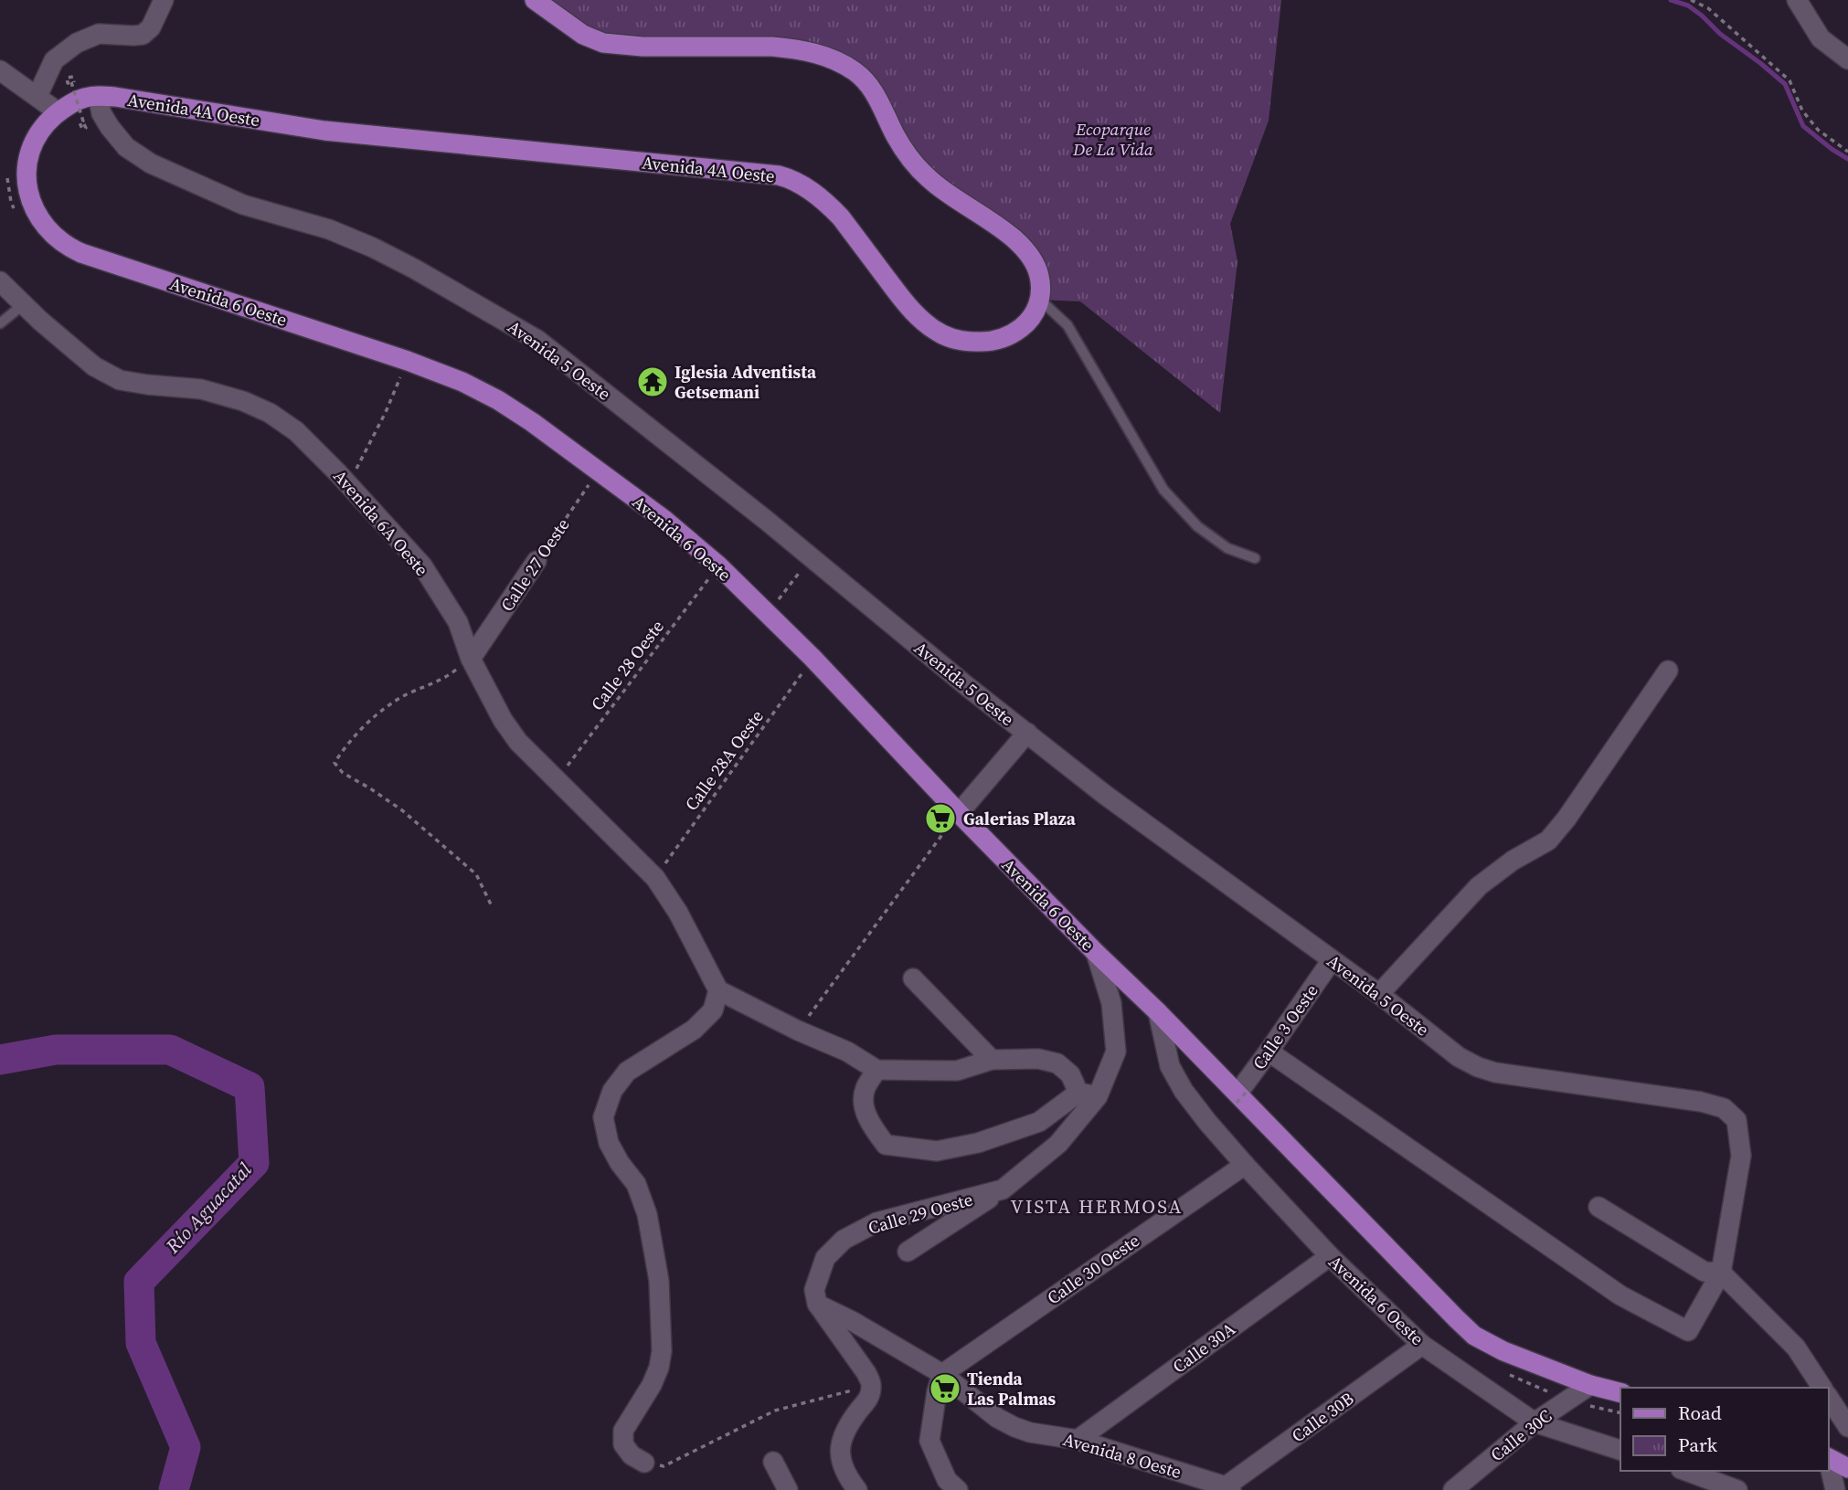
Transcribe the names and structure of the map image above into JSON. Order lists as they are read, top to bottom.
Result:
{
  "streets": {
    "main road": ["Avenida 4A Oeste", "Avenida 6 Oeste"],
    "street": [
      "Avenida 5 Oeste",
      "Avenida 6A Oeste",
      "Calle 27 Oeste",
      "Calle 3 Oeste",
      "Calle 29 Oeste",
      "Calle 30 Oeste",
      "Calle 30A",
      "Calle 30B",
      "Calle 30C",
      "Avenida 8 Oeste"
    ],
    "path": ["Calle 28 Oeste", "Calle 28A Oeste"]
  },
  "crossings": [
    ["Avenida 4A Oeste", "Avenida 6 Oeste"],
    ["Avenida 4A Oeste", "Avenida 5 Oeste"],
    ["Avenida 6 Oeste", "Calle 27 Oeste"],
    ["Avenida 6 Oeste", "Calle 28 Oeste"],
    ["Avenida 6 Oeste", "Calle 28A Oeste"],
    ["Avenida 6 Oeste", "Calle 3 Oeste"],
    ["Avenida 6 Oeste", "Calle 29 Oeste"],
    ["Avenida 6 Oeste", "Calle 30 Oeste"],
    ["Avenida 6 Oeste", "Calle 30A"],
    ["Avenida 6 Oeste", "Calle 30B"],
    ["Avenida 6 Oeste", "Calle 30C"],
    ["Avenida 5 Oeste", "Calle 3 Oeste"],
    ["Avenida 6A Oeste", "Calle 27 Oeste"],
    ["Avenida 6A Oeste", "Calle 28 Oeste"],
    ["Avenida 6A Oeste", "Calle 28A Oeste"],
    ["Calle 29 Oeste", "Avenida 8 Oeste"],
    ["Calle 30 Oeste", "Avenida 8 Oeste"],
    ["Calle 30A", "Avenida 8 Oeste"],
    ["Calle 30B", "Avenida 8 Oeste"]
  ],
  "districts": ["VISTA HERMOSA"],
  "water": ["Río Aguacatal"],
  "parks": ["Ecoparque De La Vida"],
  "places": {
    "temple": ["Iglesia Adventista Getsemani"],
    "supermarket": ["Galerias Plaza", "Tienda Las Palmas"]
  },
  "legend": ["Road", "Park"]
}
